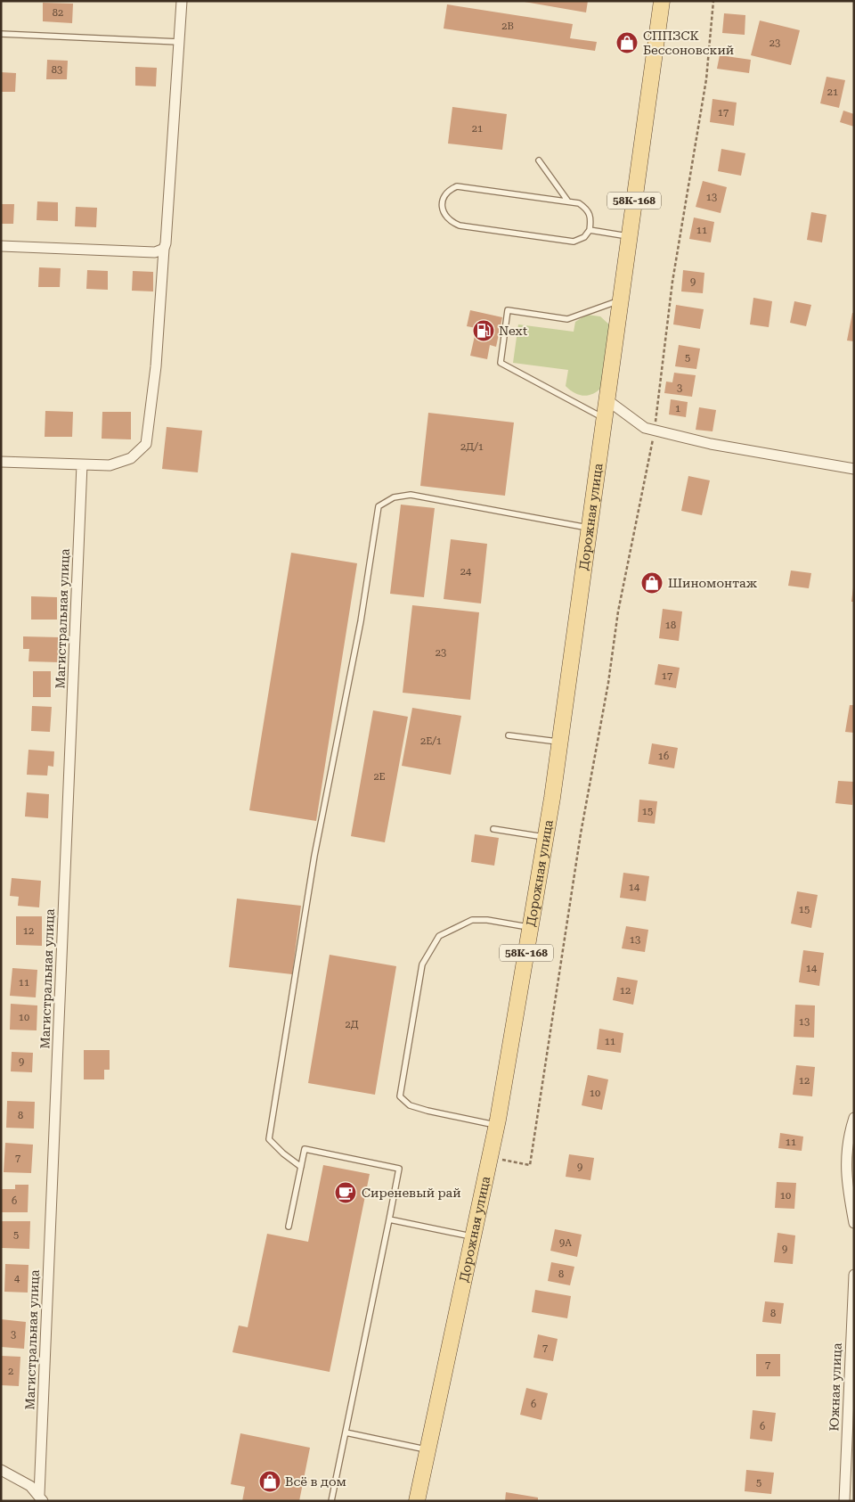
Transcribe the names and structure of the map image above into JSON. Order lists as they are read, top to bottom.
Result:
{
  "streets": {
    "main road": ["58К-168", "Дорожная улица"],
    "street": ["Магистральная улица", "Южная улица"]
  },
  "crossings": [
    ["58К-168", "Дорожная улица"]
  ],
  "places": {
    "shop": ["СППЗСК Бессоновский", "Шиномонтаж", "Всё в дом"],
    "fuel station": ["Next"],
    "cafe": ["Сиреневый рай"]
  },
  "house_numbers": [
    "82",
    "2В",
    "23",
    "83",
    "21",
    "17",
    "21",
    "13",
    "11",
    "9",
    "5",
    "3",
    "1",
    "2Д/1",
    "24",
    "18",
    "23",
    "17",
    "2Е/1",
    "16",
    "2Е",
    "15",
    "14",
    "15",
    "12",
    "13",
    "14",
    "11",
    "12",
    "10",
    "13",
    "2Д",
    "11",
    "9",
    "12",
    "10",
    "8",
    "11",
    "7",
    "9",
    "10",
    "6",
    "5",
    "9А",
    "9",
    "8",
    "4",
    "8",
    "3",
    "7",
    "7",
    "2",
    "6",
    "6",
    "5"
  ]
}
